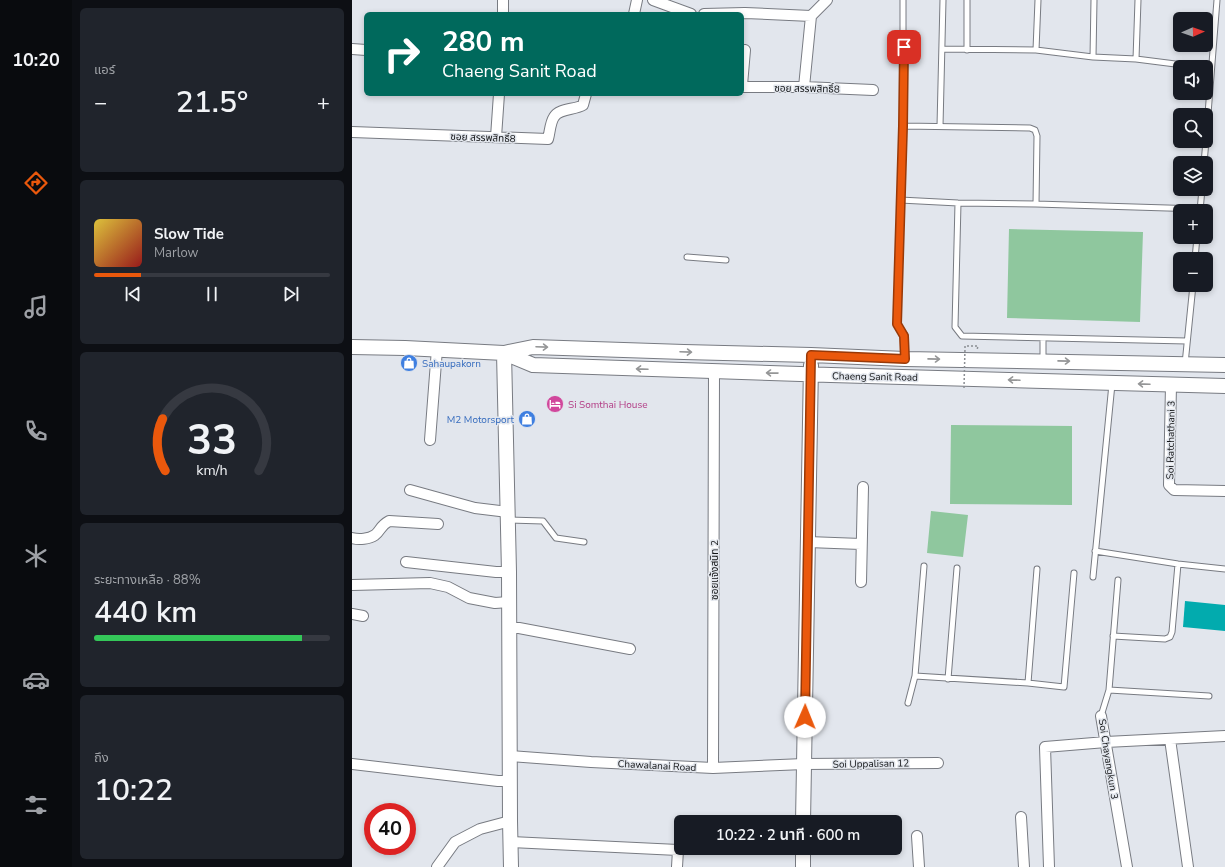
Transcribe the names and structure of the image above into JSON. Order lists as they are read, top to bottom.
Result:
{
  "streets": {
    "main road": ["Chaeng Sanit Road"],
    "street": [
      "ซอย สรรพสิทธิ์8",
      "Soi Ratchathani 3",
      "ซอยแจ้งสนิท 2",
      "Soi Chayangkun 3",
      "Soi Uppalisan 12",
      "Chawalanai Road"
    ]
  },
  "crossings": [
    ["Chaeng Sanit Road", "Soi Ratchathani 3"],
    ["Chaeng Sanit Road", "ซอยแจ้งสนิท 2"],
    ["ซอยแจ้งสนิท 2", "Chawalanai Road"],
    ["Soi Uppalisan 12", "Chawalanai Road"]
  ],
  "places": {
    "shop": ["Sahaupakorn", "M2 Motorsport"],
    "hotel": ["Si Somthai House"]
  },
  "north": "right",
  "page": {
    "tabs": "10:20",
    "tile": [
      "แอร์",
      ["ระยะทางเหลือ · 88%", "440 km"],
      ["ถึง", "10:22"]
    ],
    "map_buttons": ["+", "−"],
    "turn": ["280 m", "Chaeng Sanit Road"],
    "heat": ["−", "21.5°", "+"],
    "song": ["Slow Tide", "Marlow"],
    "limit": "40",
    "trip": "10:22 · 2 นาที · 600 m",
    "gauge": ["33", "km/h"]
  }
}
